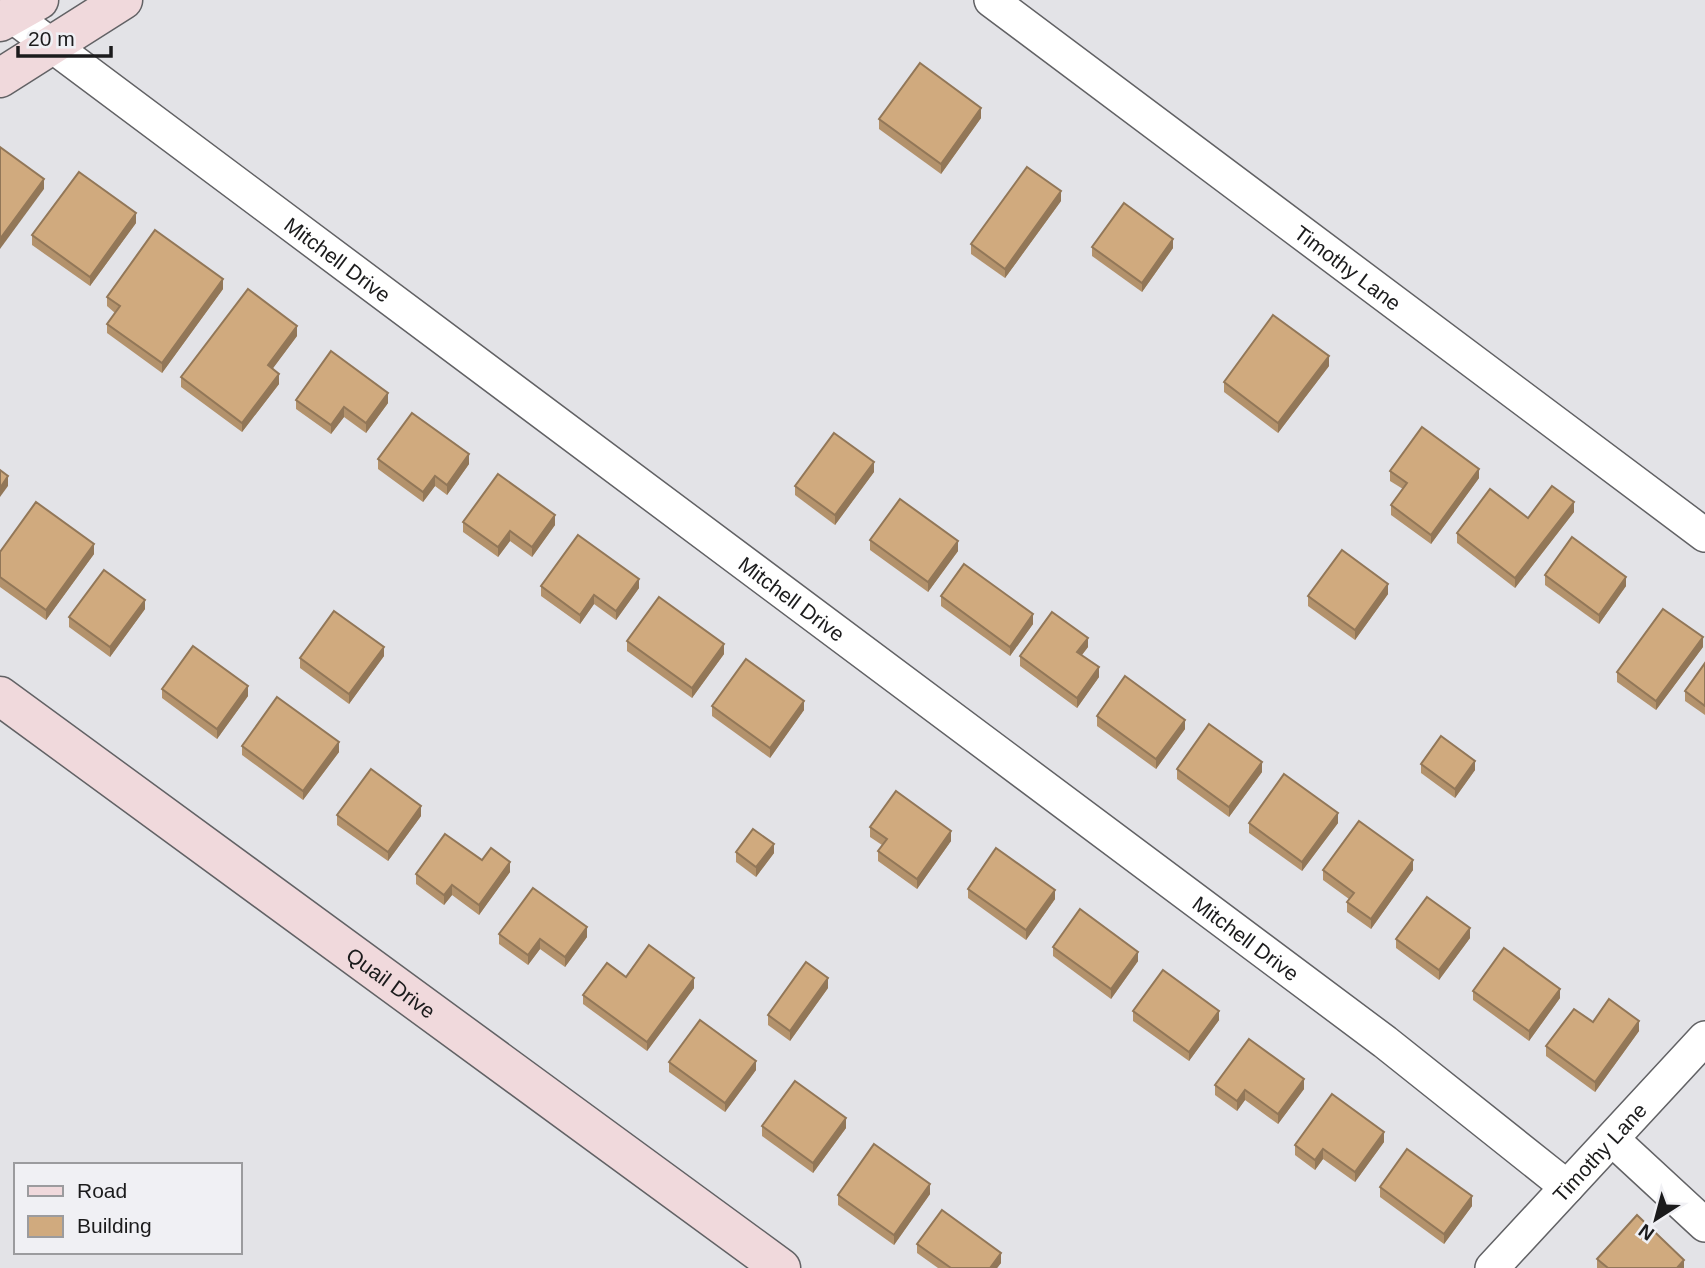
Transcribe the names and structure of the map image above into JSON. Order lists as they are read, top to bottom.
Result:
{
  "streets": {
    "street": ["Mitchell Drive", "Timothy Lane", "Quail Drive"]
  },
  "crossings": [
    ["Mitchell Drive", "Timothy Lane"]
  ],
  "legend": ["Road", "Building"],
  "scale_bar": "20 m",
  "north": "bottom left"
}
